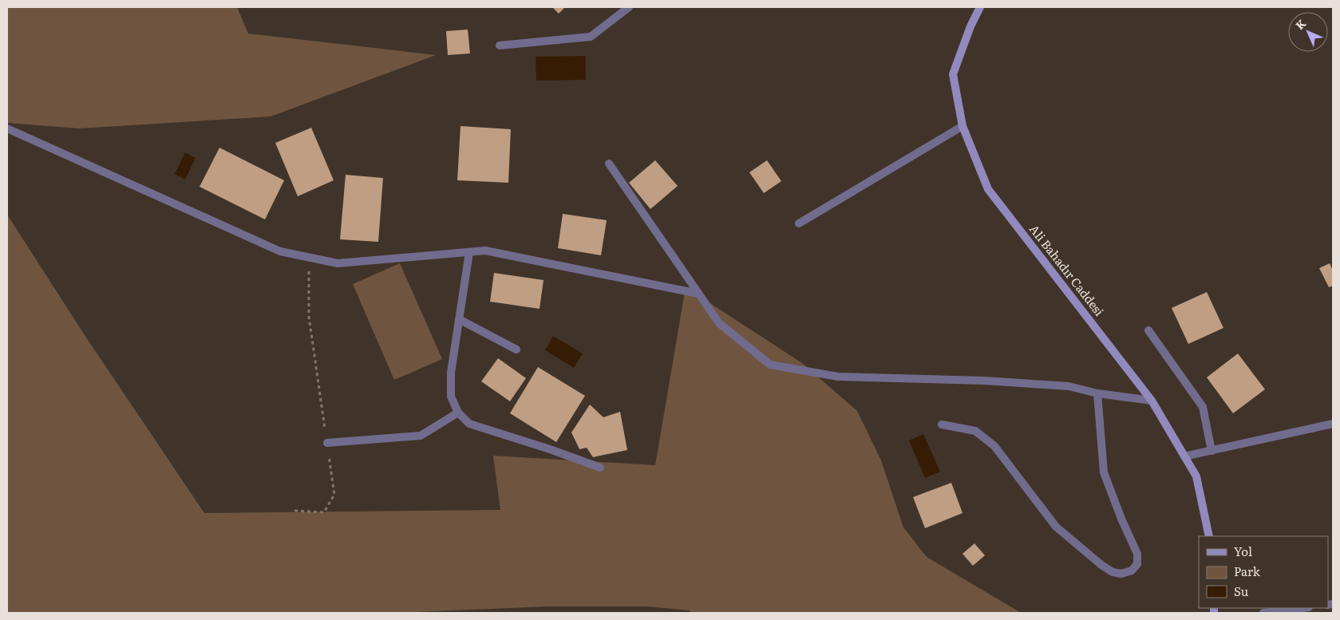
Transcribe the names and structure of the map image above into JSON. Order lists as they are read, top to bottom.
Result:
{
  "streets": {
    "main road": ["Ali Bahadır Caddesi"]
  },
  "legend": ["Yol", "Park", "Su"],
  "north": "top left"
}
